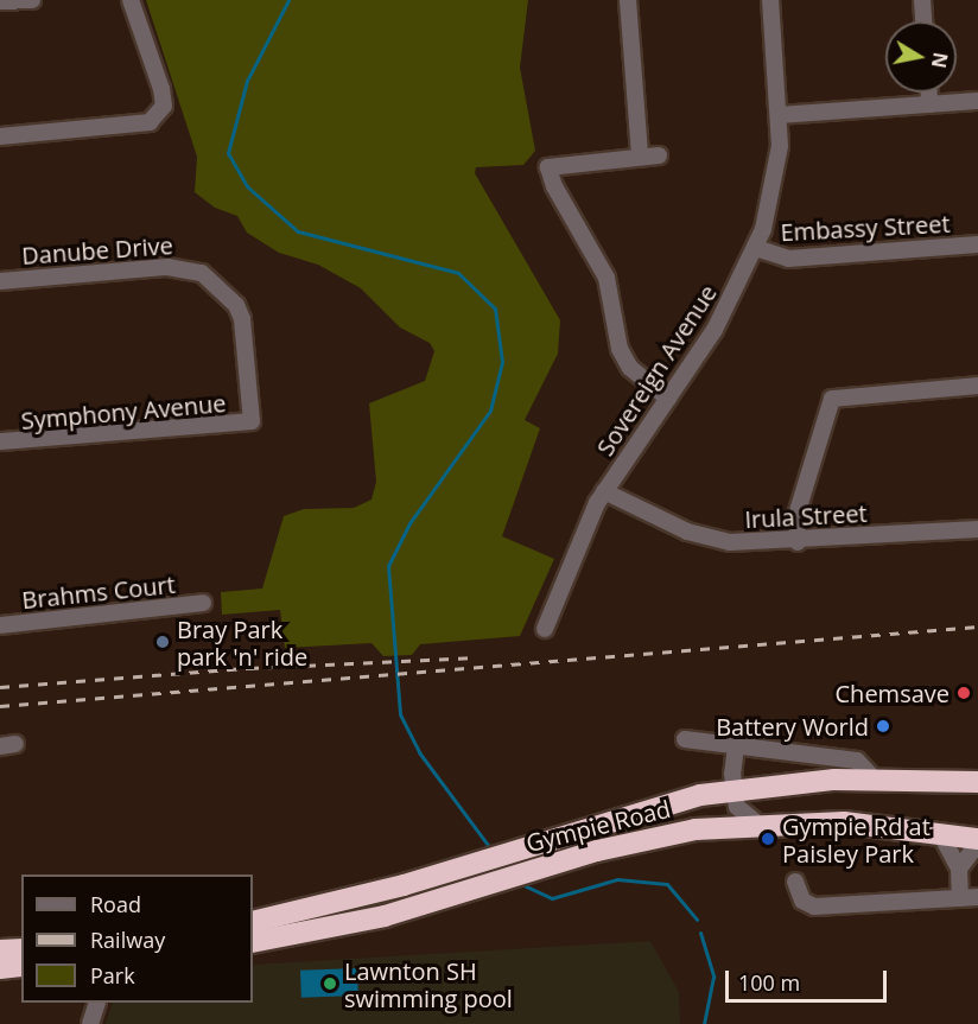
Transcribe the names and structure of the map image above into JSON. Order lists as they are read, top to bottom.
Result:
{
  "streets": {
    "highway": ["Gympie Road"],
    "street": [
      "Embassy Street",
      "Danube Drive",
      "Sovereign Avenue",
      "Symphony Avenue",
      "Irula Street",
      "Brahms Court"
    ]
  },
  "crossings": [
    ["Embassy Street", "Sovereign Avenue"],
    ["Danube Drive", "Symphony Avenue"],
    ["Sovereign Avenue", "Irula Street"]
  ],
  "places": [
    "Bray Park park 'n' ride",
    "Chemsave",
    "Battery World",
    "Gympie Rd at Paisley Park",
    "Lawnton SH swimming pool"
  ],
  "legend": ["Road", "Railway", "Park"],
  "scale_bar": "100 m",
  "north": "right"
}
